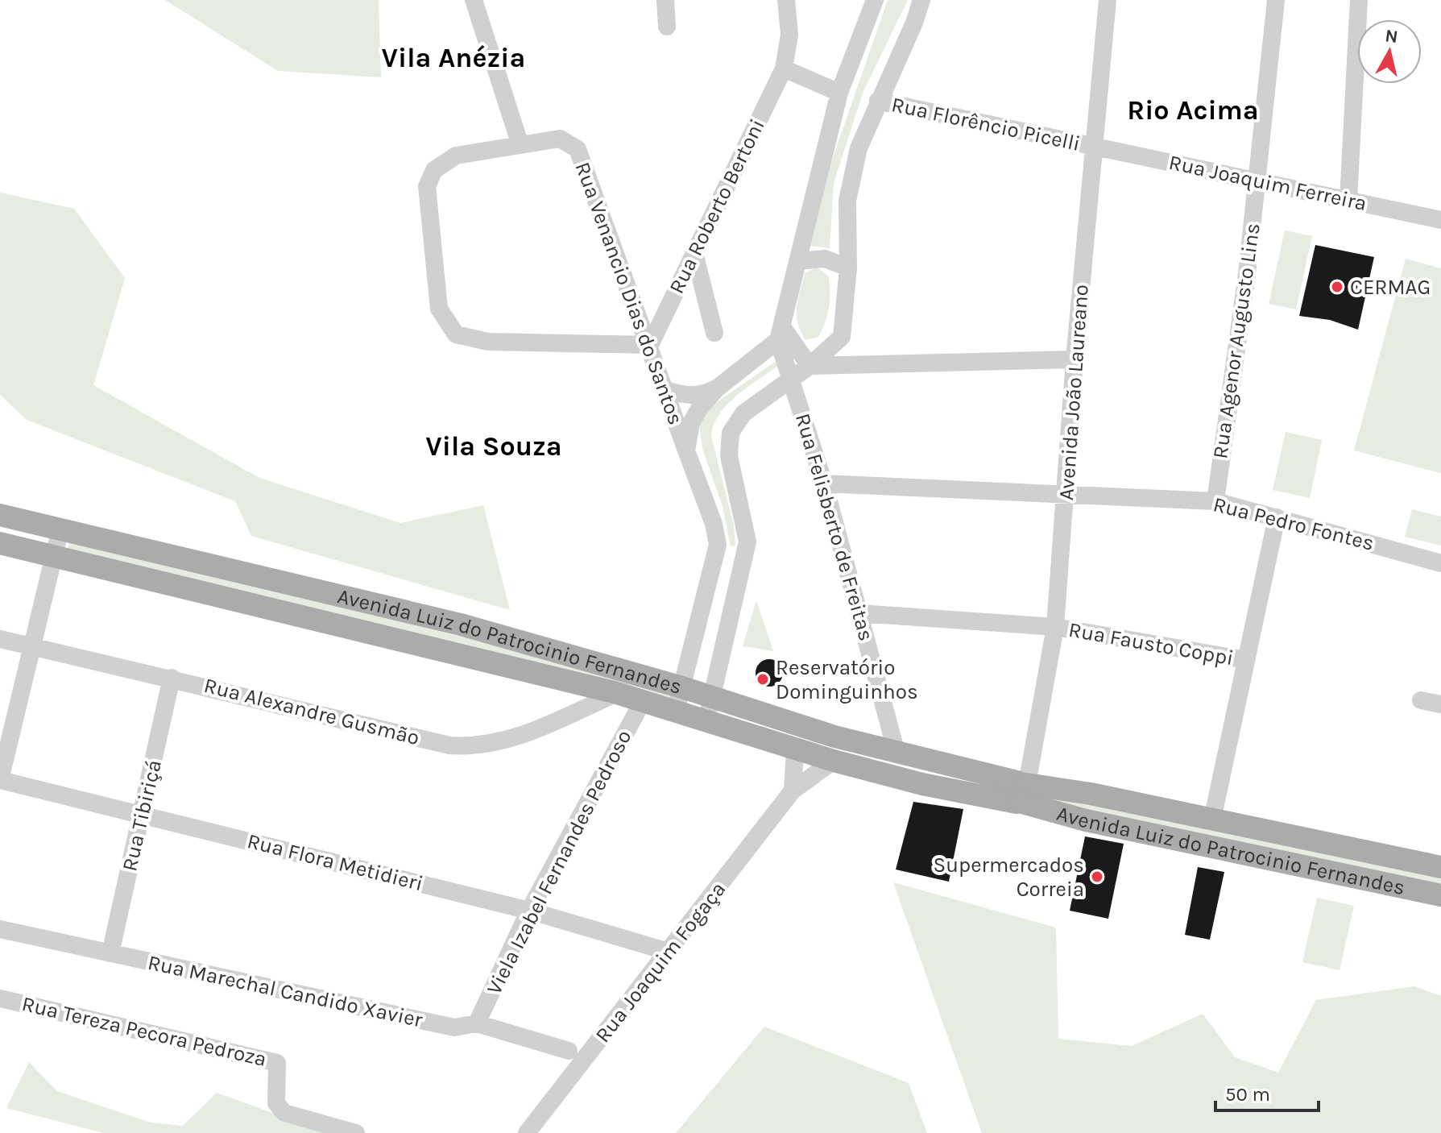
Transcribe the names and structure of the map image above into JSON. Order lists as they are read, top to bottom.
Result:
{
  "streets": {
    "main road": ["Avenida Luiz do Patrocinio Fernandes"],
    "street": [
      "Rua Florêncio Picelli",
      "Rua Joaquim Ferreira",
      "Rua Roberto Bertoni",
      "Rua Venancio Dias do Santos",
      "Rua Agenor Augusto Lins",
      "Avenida João Laureano",
      "Rua Pedro Fontes",
      "Rua Felisberto de Freitas",
      "Rua Fausto Coppi",
      "Rua Alexandre Gusmão",
      "Rua Tibiriçá",
      "Rua Flora Metidieri",
      "Viela Izabel Fernandes Pedroso",
      "Rua Joaquim Fogaça",
      "Rua Marechal Candido Xavier",
      "Rua Tereza Pecora Pedroza"
    ]
  },
  "crossings": [
    ["Rua Florêncio Picelli", "Rua Joaquim Ferreira"],
    ["Rua Florêncio Picelli", "Avenida João Laureano"],
    ["Rua Joaquim Ferreira", "Rua Agenor Augusto Lins"],
    ["Rua Joaquim Ferreira", "Avenida João Laureano"],
    ["Rua Roberto Bertoni", "Rua Venancio Dias do Santos"],
    ["Rua Venancio Dias do Santos", "Avenida Luiz do Patrocinio Fernandes"],
    ["Rua Agenor Augusto Lins", "Rua Pedro Fontes"],
    ["Avenida João Laureano", "Rua Pedro Fontes"],
    ["Avenida João Laureano", "Avenida Luiz do Patrocinio Fernandes"],
    ["Avenida João Laureano", "Rua Fausto Coppi"],
    ["Rua Pedro Fontes", "Rua Felisberto de Freitas"],
    ["Rua Felisberto de Freitas", "Avenida Luiz do Patrocinio Fernandes"],
    ["Rua Felisberto de Freitas", "Rua Fausto Coppi"],
    ["Avenida Luiz do Patrocinio Fernandes", "Rua Alexandre Gusmão"],
    ["Avenida Luiz do Patrocinio Fernandes", "Viela Izabel Fernandes Pedroso"],
    ["Avenida Luiz do Patrocinio Fernandes", "Rua Joaquim Fogaça"],
    ["Rua Alexandre Gusmão", "Rua Tibiriçá"],
    ["Rua Tibiriçá", "Rua Flora Metidieri"],
    ["Rua Tibiriçá", "Rua Marechal Candido Xavier"],
    ["Rua Flora Metidieri", "Viela Izabel Fernandes Pedroso"],
    ["Rua Flora Metidieri", "Rua Joaquim Fogaça"],
    ["Viela Izabel Fernandes Pedroso", "Rua Marechal Candido Xavier"]
  ],
  "districts": ["Vila Anézia", "Rio Acima", "Vila Souza"],
  "places": ["CERMAG", "Reservatório Dominguinhos", "Supermercados Correia"],
  "scale_bar": "50 m",
  "north": "top"
}
